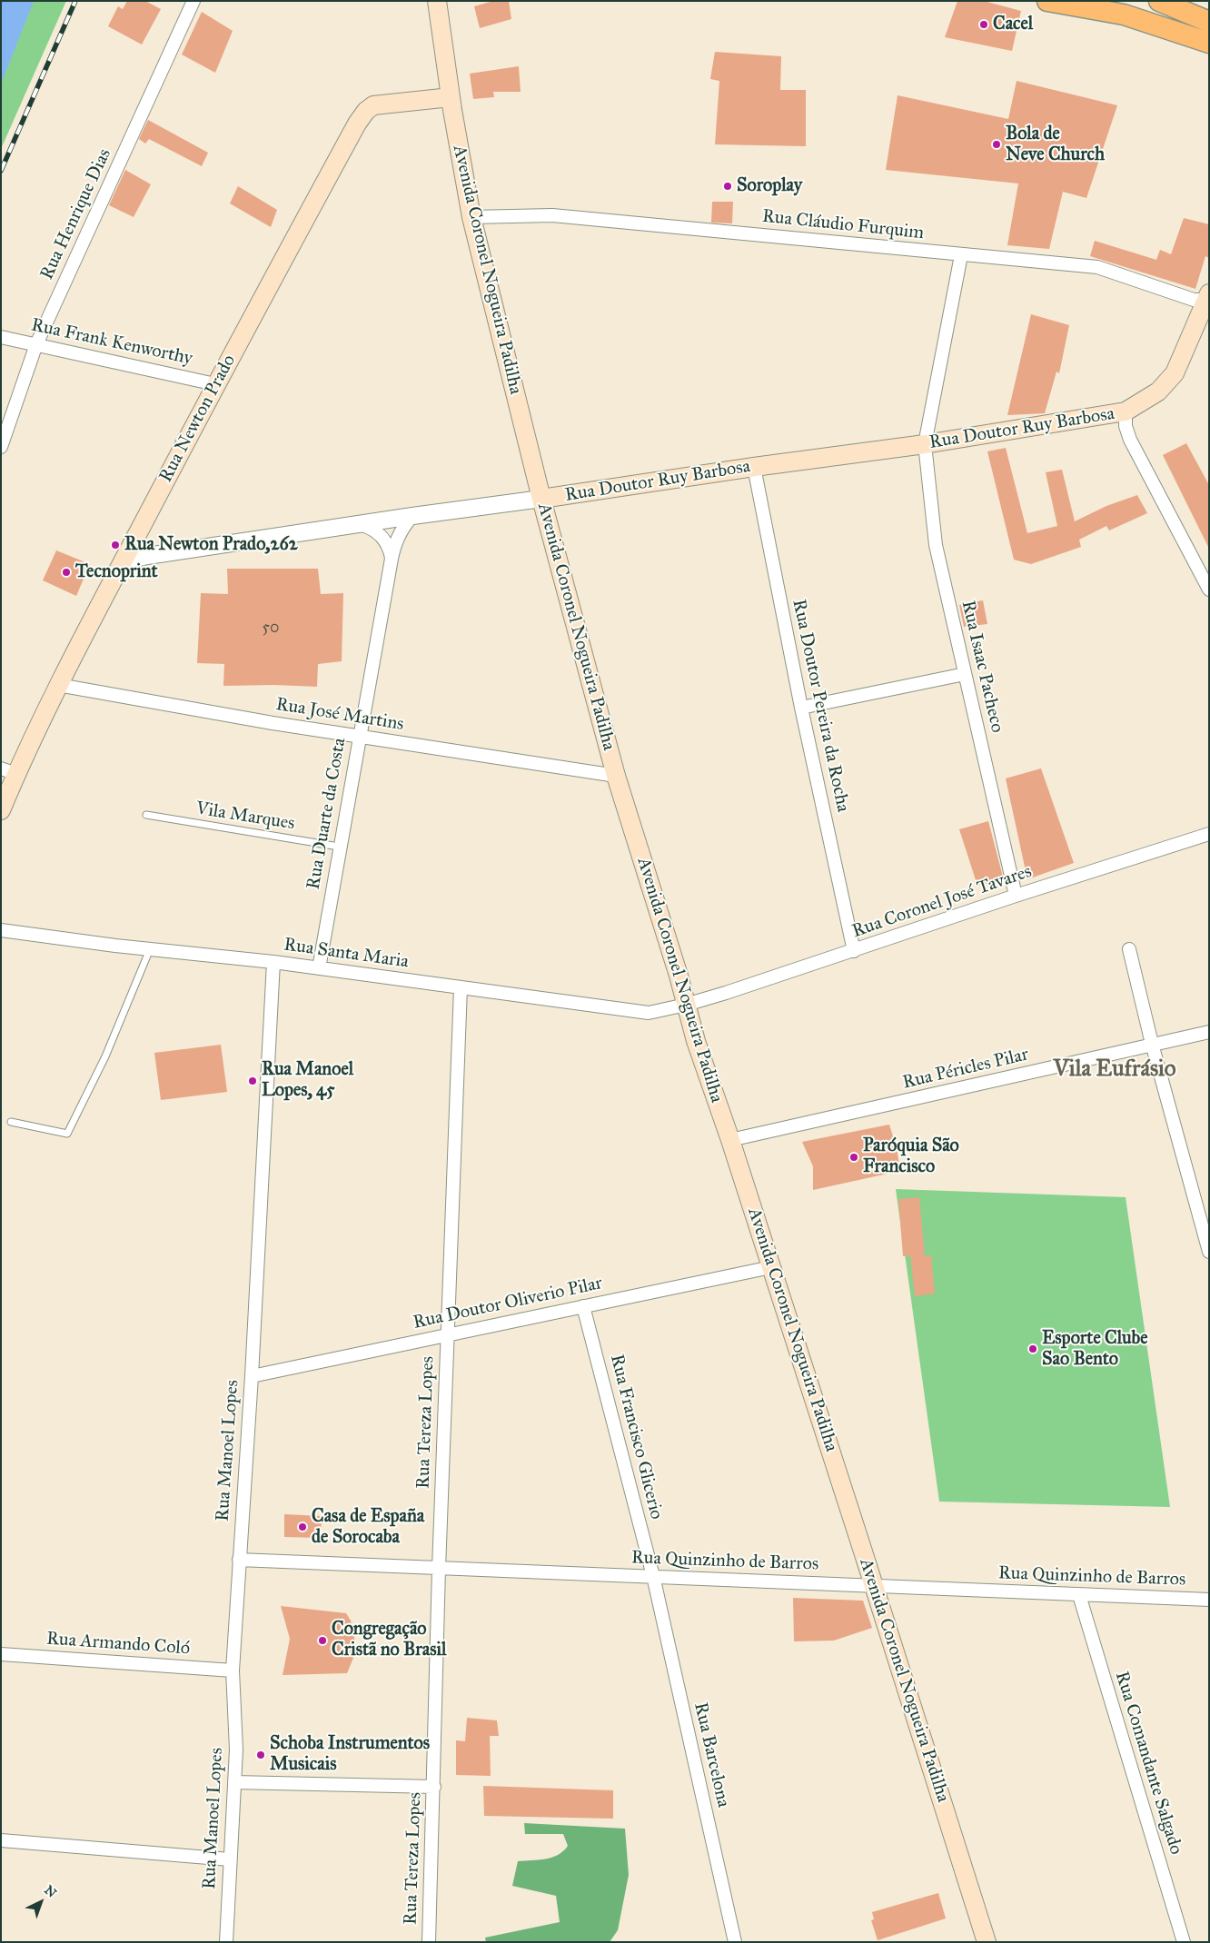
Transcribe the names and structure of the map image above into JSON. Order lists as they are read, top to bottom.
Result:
{
  "streets": {
    "main road": ["Avenida Coronel Nogueira Padilha", "Rua Newton Prado", "Rua Doutor Ruy Barbosa"],
    "street": [
      "Rua Henrique Dias",
      "Rua Cláudio Furquim",
      "Rua Frank Kenworthy",
      "Rua Isaac Pacheco",
      "Rua Doutor Pereira da Rocha",
      "Rua José Martins",
      "Rua Duarte da Costa",
      "Rua Coronel José Tavares",
      "Rua Santa Maria",
      "Rua Péricles Pilar",
      "Rua Doutor Oliverio Pilar",
      "Rua Tereza Lopes",
      "Rua Francisco Glicerio",
      "Rua Manoel Lopes",
      "Rua Quinzinho de Barros",
      "Rua Armando Coló",
      "Rua Barcelona",
      "Rua Comandante Salgado"
    ],
    "lane": ["Vila Marques"]
  },
  "crossings": [
    ["Rua Henrique Dias", "Rua Frank Kenworthy"],
    ["Rua Cláudio Furquim", "Avenida Coronel Nogueira Padilha"],
    ["Rua Cláudio Furquim", "Rua Isaac Pacheco"],
    ["Avenida Coronel Nogueira Padilha", "Rua Newton Prado"],
    ["Avenida Coronel Nogueira Padilha", "Rua Doutor Ruy Barbosa"],
    ["Avenida Coronel Nogueira Padilha", "Rua José Martins"],
    ["Avenida Coronel Nogueira Padilha", "Rua Coronel José Tavares"],
    ["Avenida Coronel Nogueira Padilha", "Rua Santa Maria"],
    ["Avenida Coronel Nogueira Padilha", "Rua Péricles Pilar"],
    ["Avenida Coronel Nogueira Padilha", "Rua Doutor Oliverio Pilar"],
    ["Avenida Coronel Nogueira Padilha", "Rua Quinzinho de Barros"],
    ["Rua Frank Kenworthy", "Rua Newton Prado"],
    ["Rua Newton Prado", "Rua Doutor Ruy Barbosa"],
    ["Rua Newton Prado", "Rua José Martins"],
    ["Rua Doutor Ruy Barbosa", "Rua Isaac Pacheco"],
    ["Rua Doutor Ruy Barbosa", "Rua Doutor Pereira da Rocha"],
    ["Rua Doutor Ruy Barbosa", "Rua Duarte da Costa"],
    ["Rua Isaac Pacheco", "Rua Coronel José Tavares"],
    ["Rua Doutor Pereira da Rocha", "Rua Coronel José Tavares"],
    ["Rua José Martins", "Rua Duarte da Costa"],
    ["Rua Duarte da Costa", "Vila Marques"],
    ["Rua Duarte da Costa", "Rua Santa Maria"],
    ["Rua Coronel José Tavares", "Rua Santa Maria"],
    ["Rua Santa Maria", "Rua Tereza Lopes"],
    ["Rua Santa Maria", "Rua Manoel Lopes"],
    ["Rua Doutor Oliverio Pilar", "Rua Tereza Lopes"],
    ["Rua Doutor Oliverio Pilar", "Rua Francisco Glicerio"],
    ["Rua Doutor Oliverio Pilar", "Rua Manoel Lopes"],
    ["Rua Tereza Lopes", "Rua Quinzinho de Barros"],
    ["Rua Francisco Glicerio", "Rua Quinzinho de Barros"],
    ["Rua Francisco Glicerio", "Rua Barcelona"],
    ["Rua Manoel Lopes", "Rua Quinzinho de Barros"],
    ["Rua Manoel Lopes", "Rua Armando Coló"],
    ["Rua Quinzinho de Barros", "Rua Barcelona"],
    ["Rua Quinzinho de Barros", "Rua Comandante Salgado"]
  ],
  "districts": ["Vila Eufrásio"],
  "places": [
    "Cacel",
    "Bola de Neve Church",
    "Soroplay",
    "Rua Newton Prado,262",
    "Tecnoprint",
    "Rua Manoel Lopes, 45",
    "Paróquia São Francisco",
    "Esporte Clube Sao Bento",
    "Casa de España de Sorocaba",
    "Congregação Cristã no Brasil",
    "Schoba Instrumentos Musicais"
  ],
  "house_numbers": ["50"],
  "north": "top right"
}
